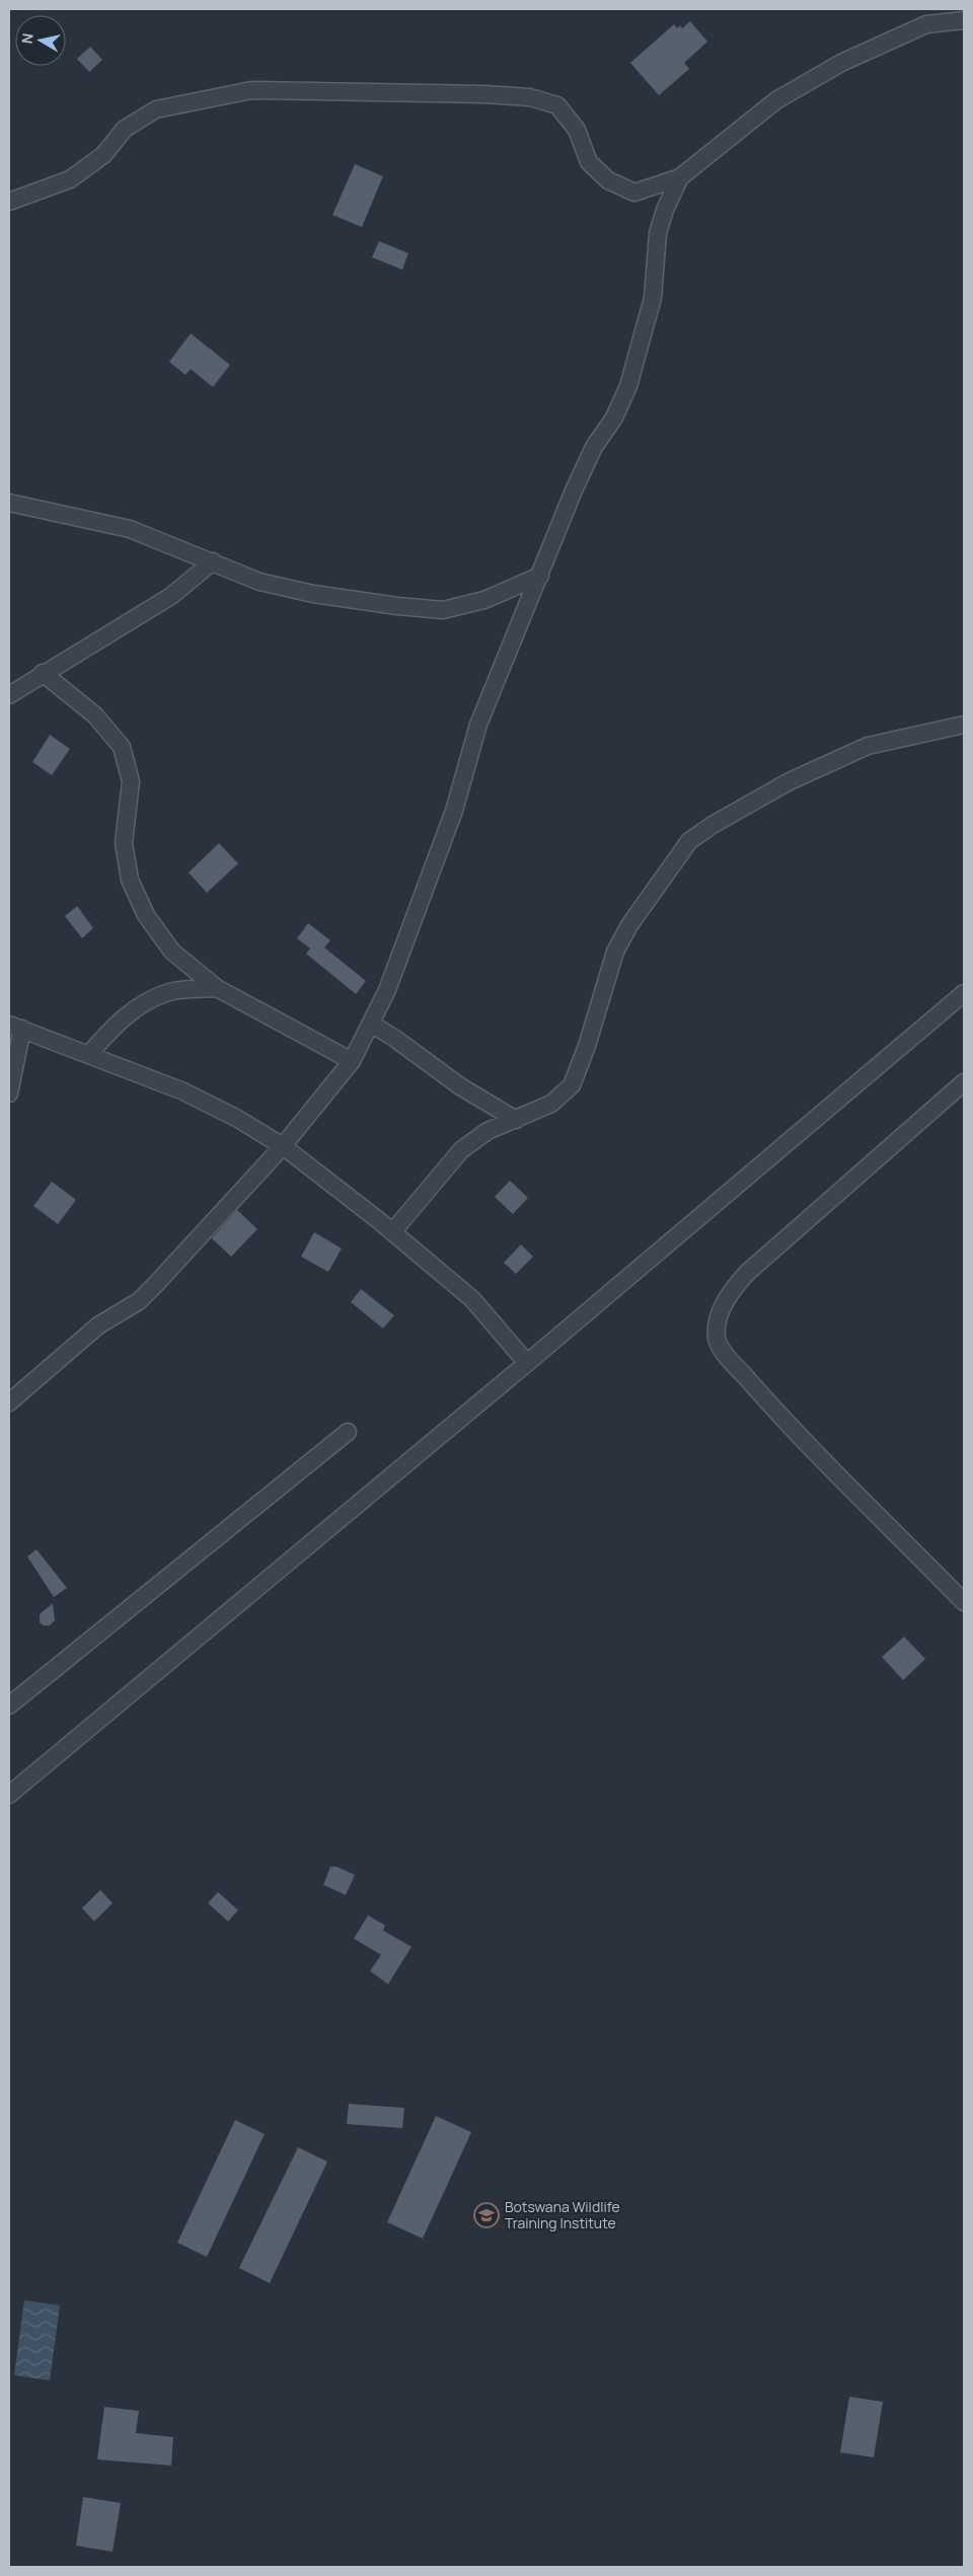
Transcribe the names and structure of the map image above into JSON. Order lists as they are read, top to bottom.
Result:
{
  "places": {
    "school or university": ["Botswana Wildlife Training Institute"]
  },
  "north": "left"
}
